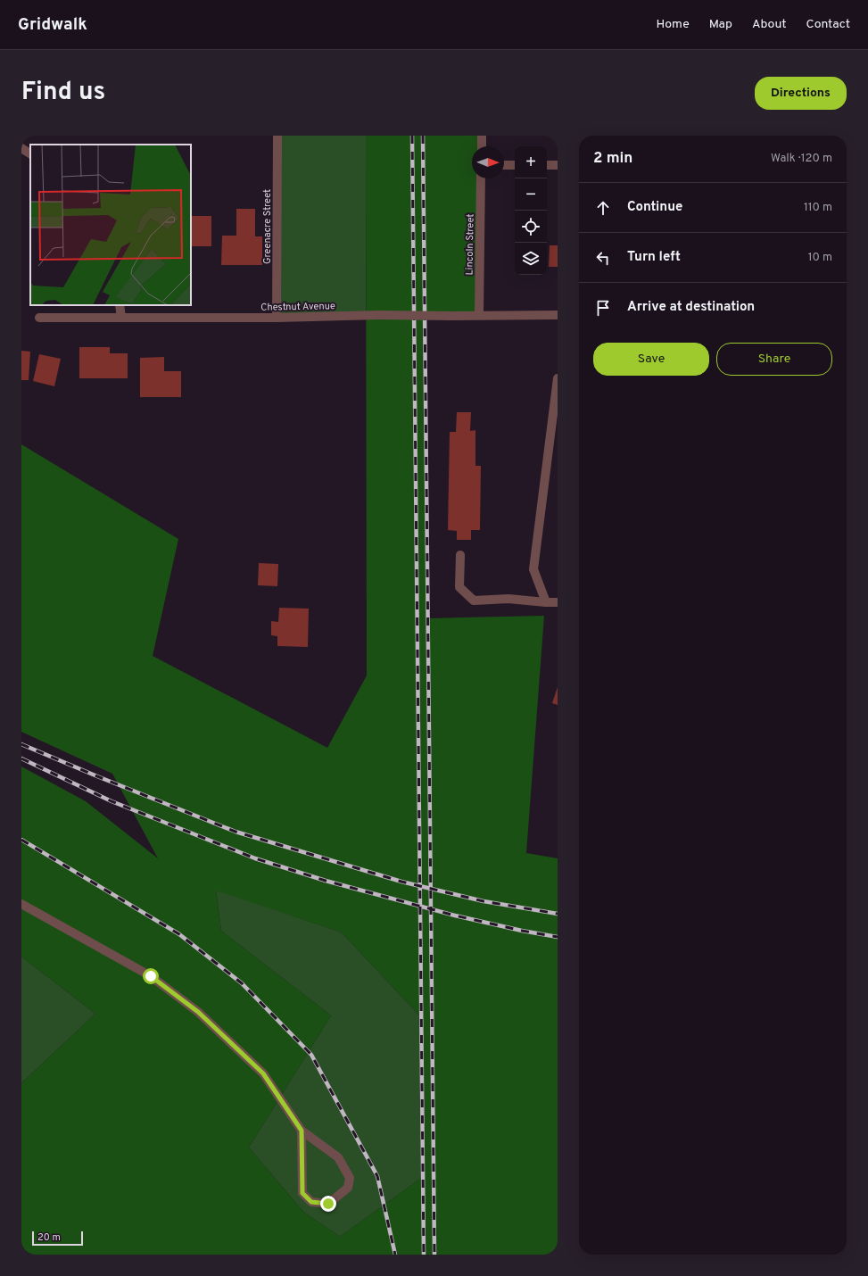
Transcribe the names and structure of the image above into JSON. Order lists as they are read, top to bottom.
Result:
{
  "streets": {
    "street": ["Greenacre Street", "Lincoln Street", "Chestnut Avenue"]
  },
  "crossings": [
    ["Greenacre Street", "Chestnut Avenue"],
    ["Lincoln Street", "Chestnut Avenue"]
  ],
  "scale_bar": "20 m",
  "north": "right",
  "page": {
    "header": "Gridwalk",
    "nav": [
      "Home",
      "Map",
      "About",
      "Contact"
    ],
    "title": "Find us",
    "buttons": [
      "Directions",
      ["Save", "Share"]
    ],
    "heading": ["2 min", "Walk · 120 m"],
    "map_buttons": ["+", "−"],
    "list": [
      ["Continue", "110 m"],
      ["Turn left", "10 m"],
      "Arrive at destination"
    ],
    "scale": "20 m"
  }
}
